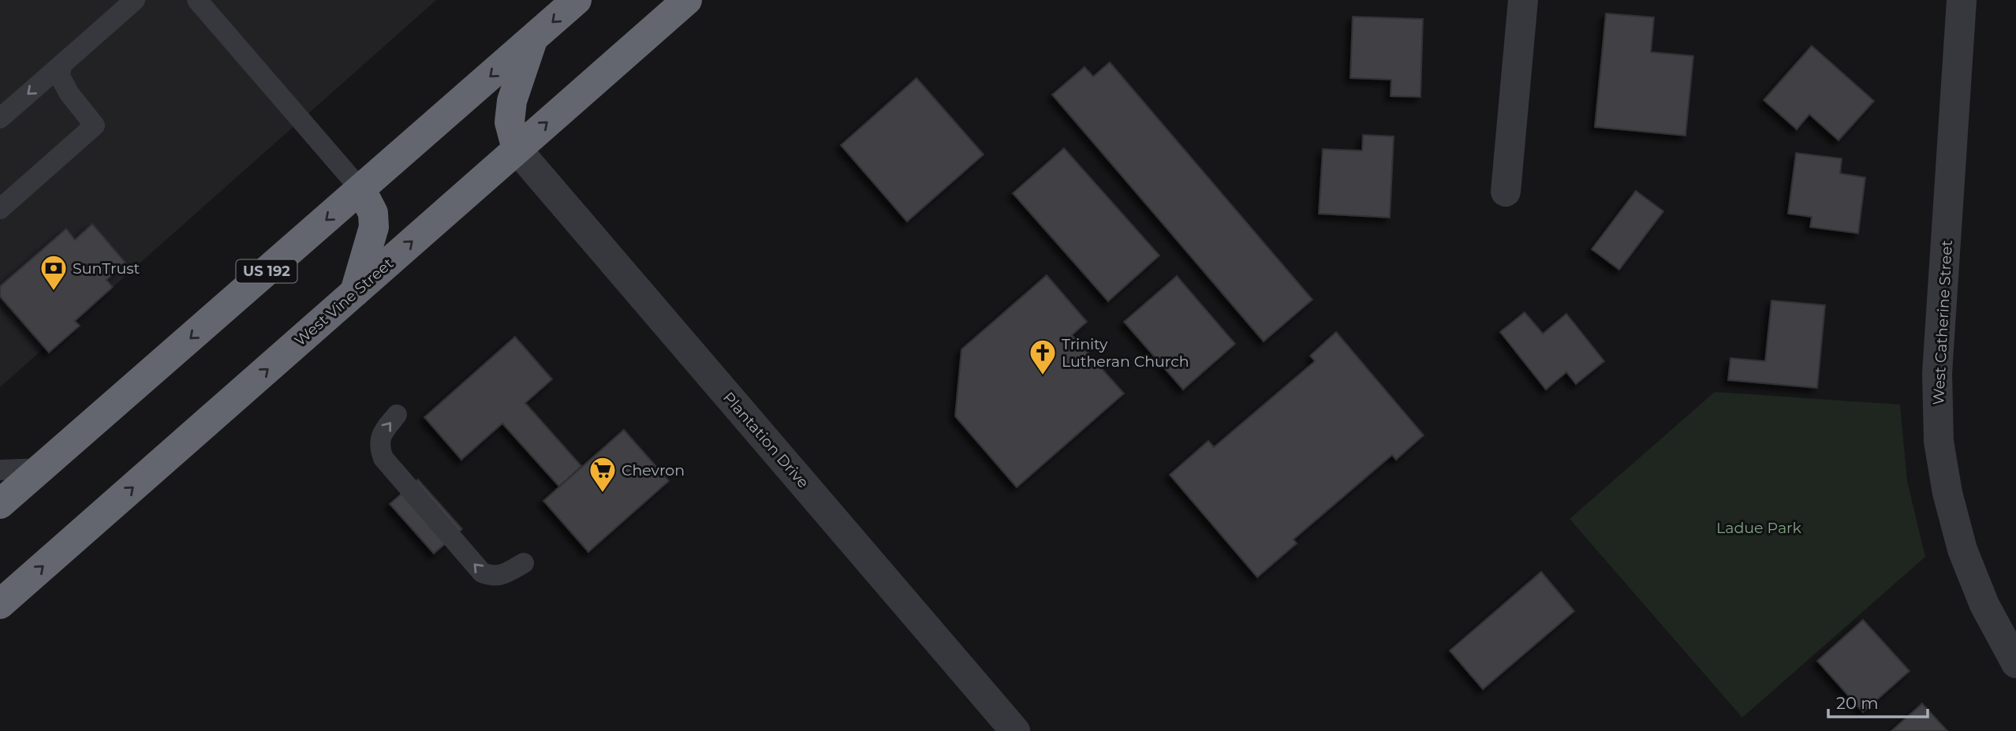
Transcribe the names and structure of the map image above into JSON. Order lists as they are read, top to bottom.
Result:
{
  "streets": {
    "highway": ["US 192", "West Vine Street"],
    "street": ["West Catherine Street", "Plantation Drive"]
  },
  "crossings": [
    ["West Vine Street", "Plantation Drive"]
  ],
  "parks": ["Ladue Park"],
  "places": {
    "bank": ["SunTrust"],
    "church": ["Trinity Lutheran Church"],
    "supermarket": ["Chevron"]
  },
  "scale_bar": "20 m"
}
